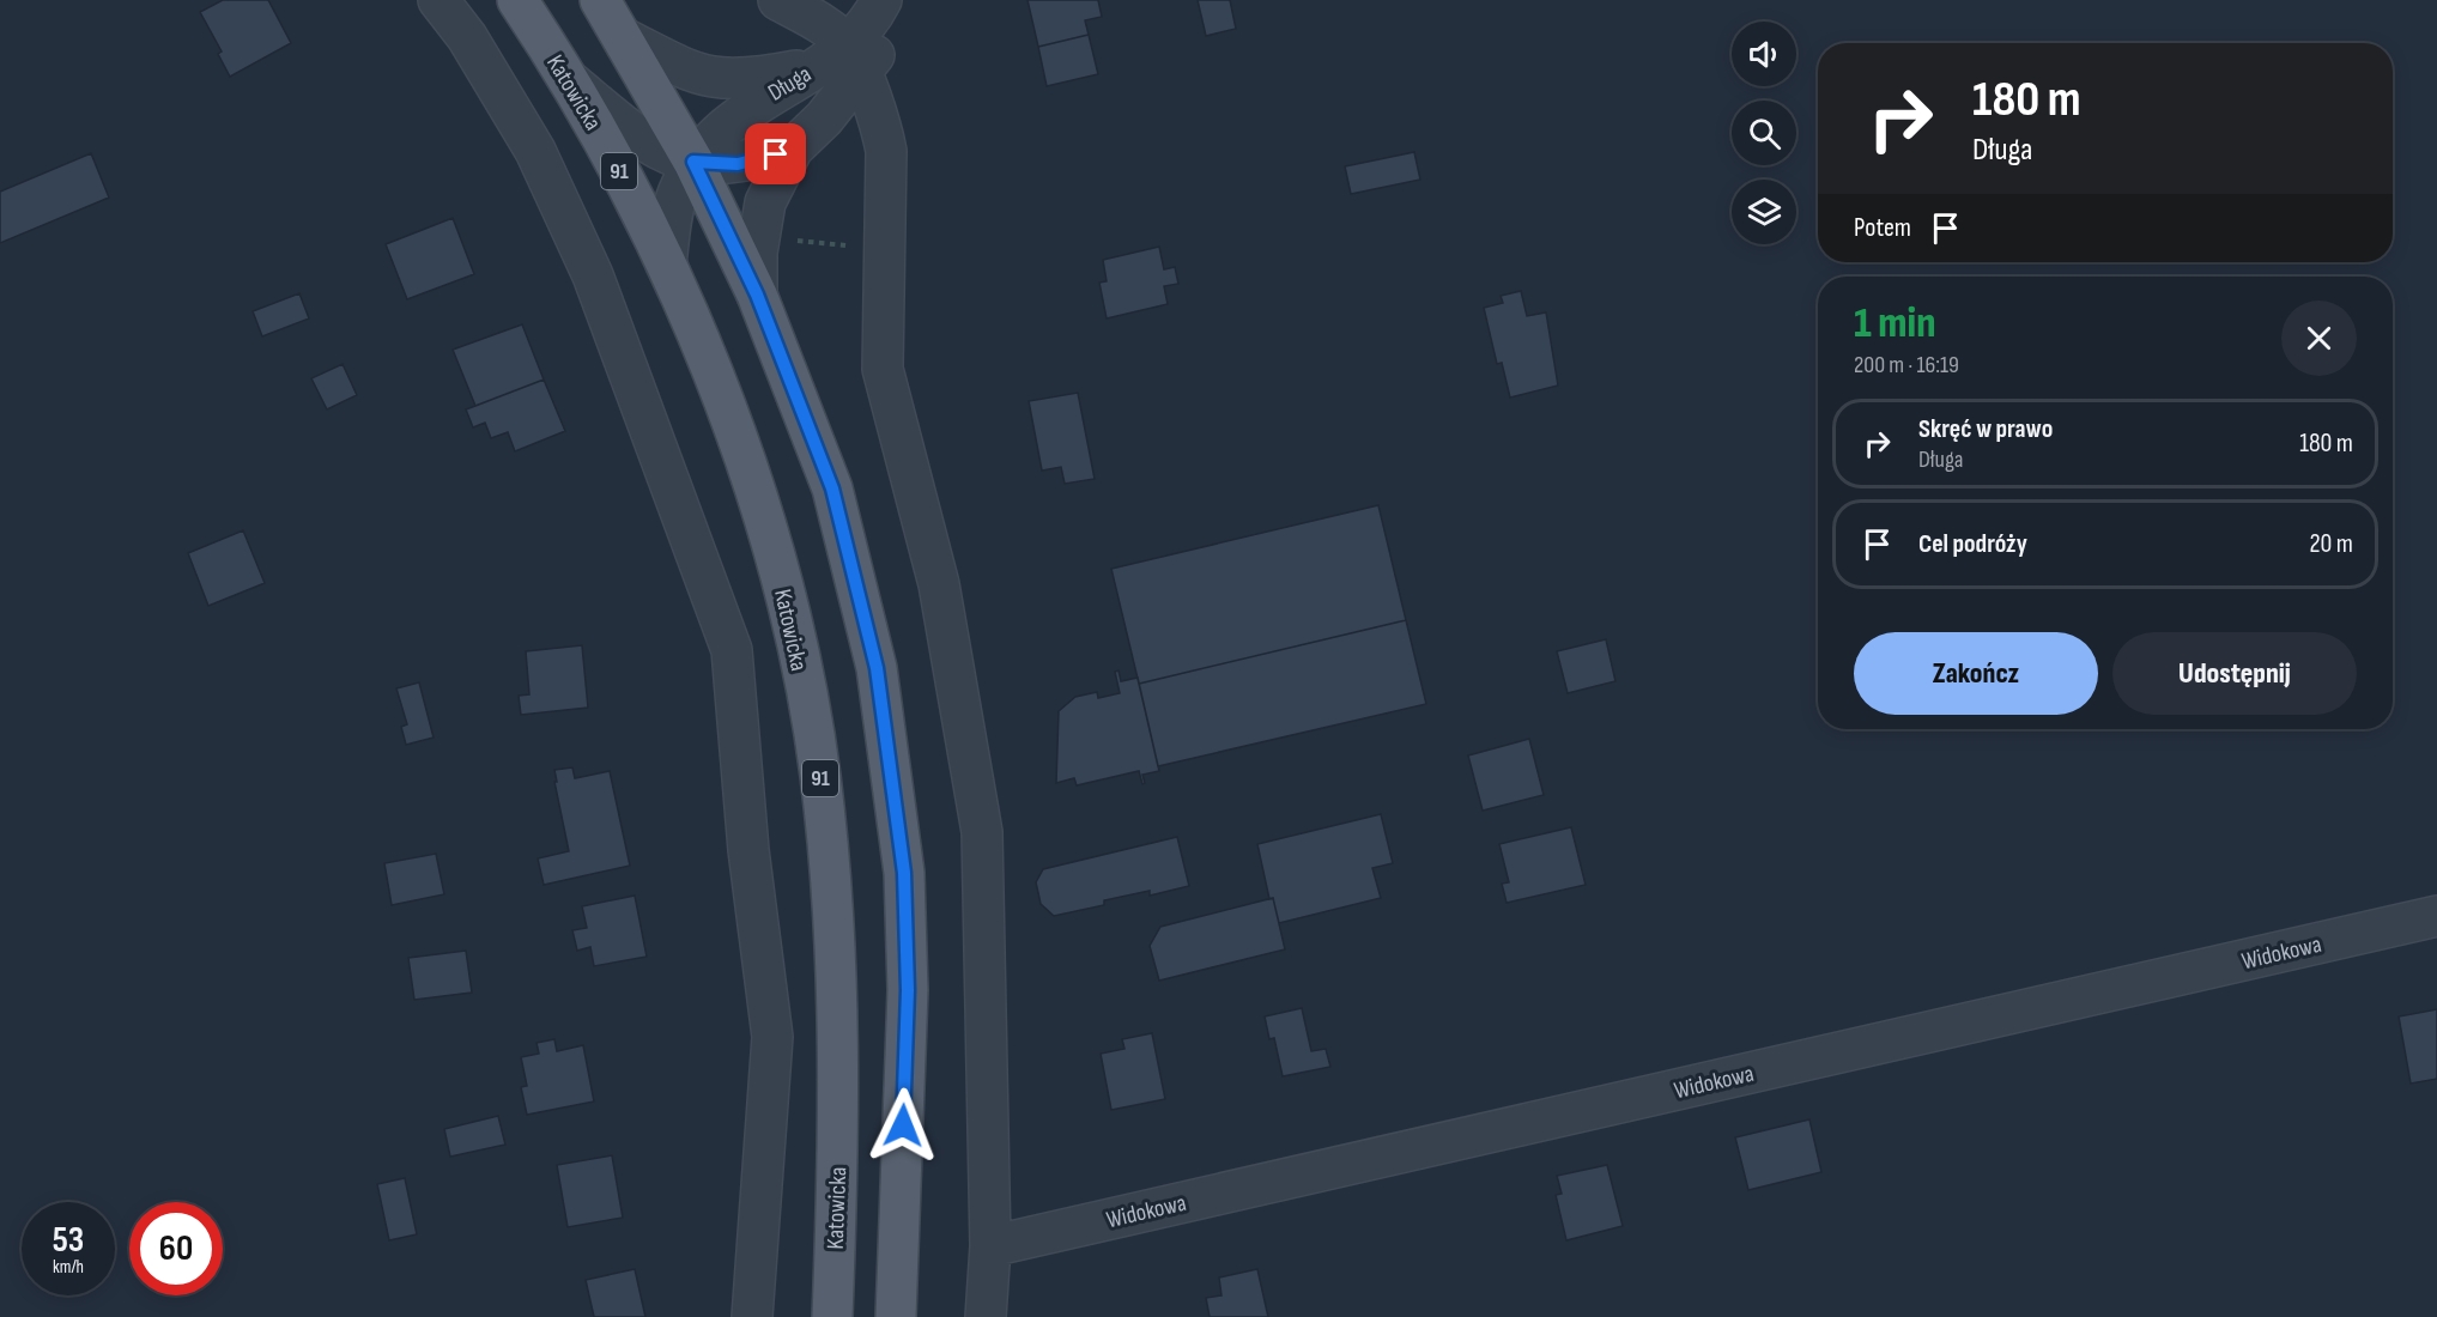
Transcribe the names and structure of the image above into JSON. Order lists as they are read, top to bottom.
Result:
{
  "streets": {
    "main road": ["Katowicka", "91"],
    "street": ["Długa", "Widokowa"]
  },
  "crossings": [
    ["Długa", "Katowicka"]
  ],
  "page": {
    "turn": ["180 m", "Długa"],
    "then": "Potem",
    "heading": ["1 min", "200 m · 16:19"],
    "list": [
      {
        "name": "Skręć w prawo",
        "note": "Długa",
        "value": "180 m"
      },
      {
        "name": "Cel podróży",
        "value": "20 m"
      }
    ],
    "buttons": ["Zakończ", "Udostępnij"],
    "speed": "53 km/h",
    "limit": "60"
  }
}
